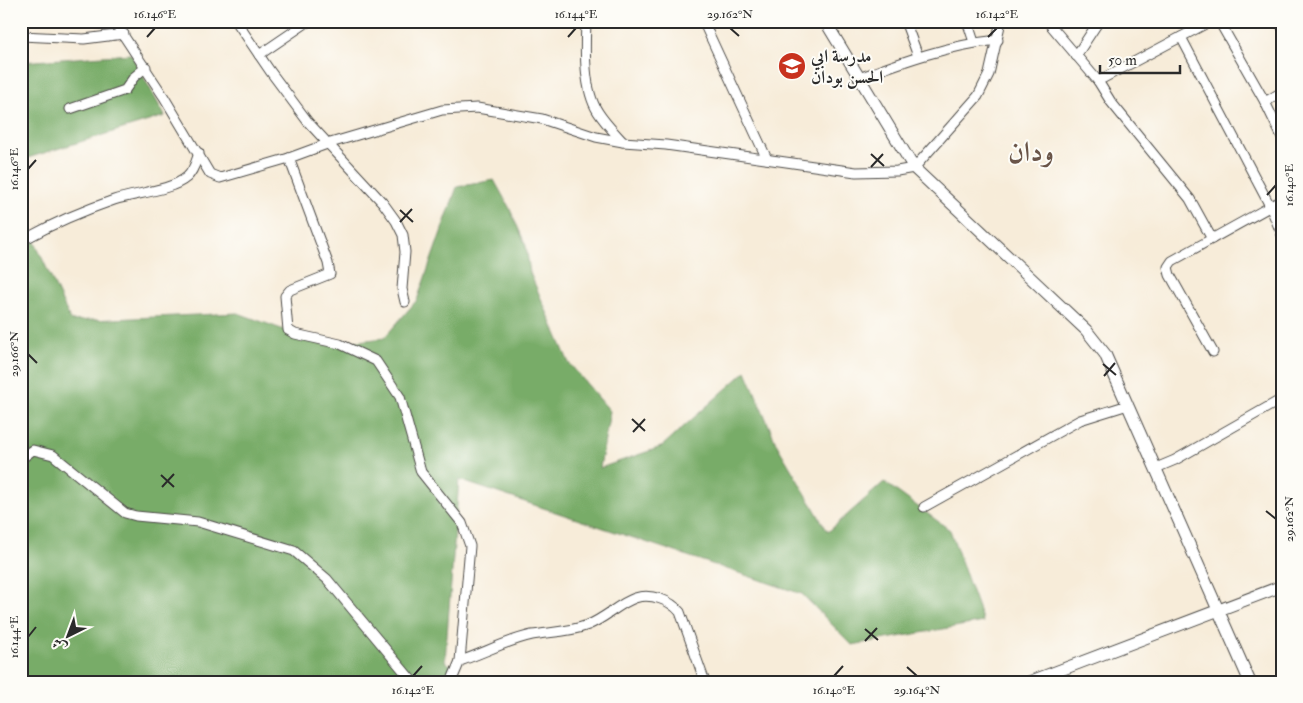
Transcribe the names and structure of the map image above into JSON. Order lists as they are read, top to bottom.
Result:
{
  "districts": ["ودان"],
  "places": {
    "school or university": ["مدرسة ابي الحسن بودان"]
  },
  "scale_bar": "50 m",
  "north": "bottom left",
  "coordinates": [
    "16.146°E",
    "16.144°E",
    "29.162°N",
    "16.142°E",
    "16.140°E",
    "29.166°N",
    "29.164°N"
  ]
}
